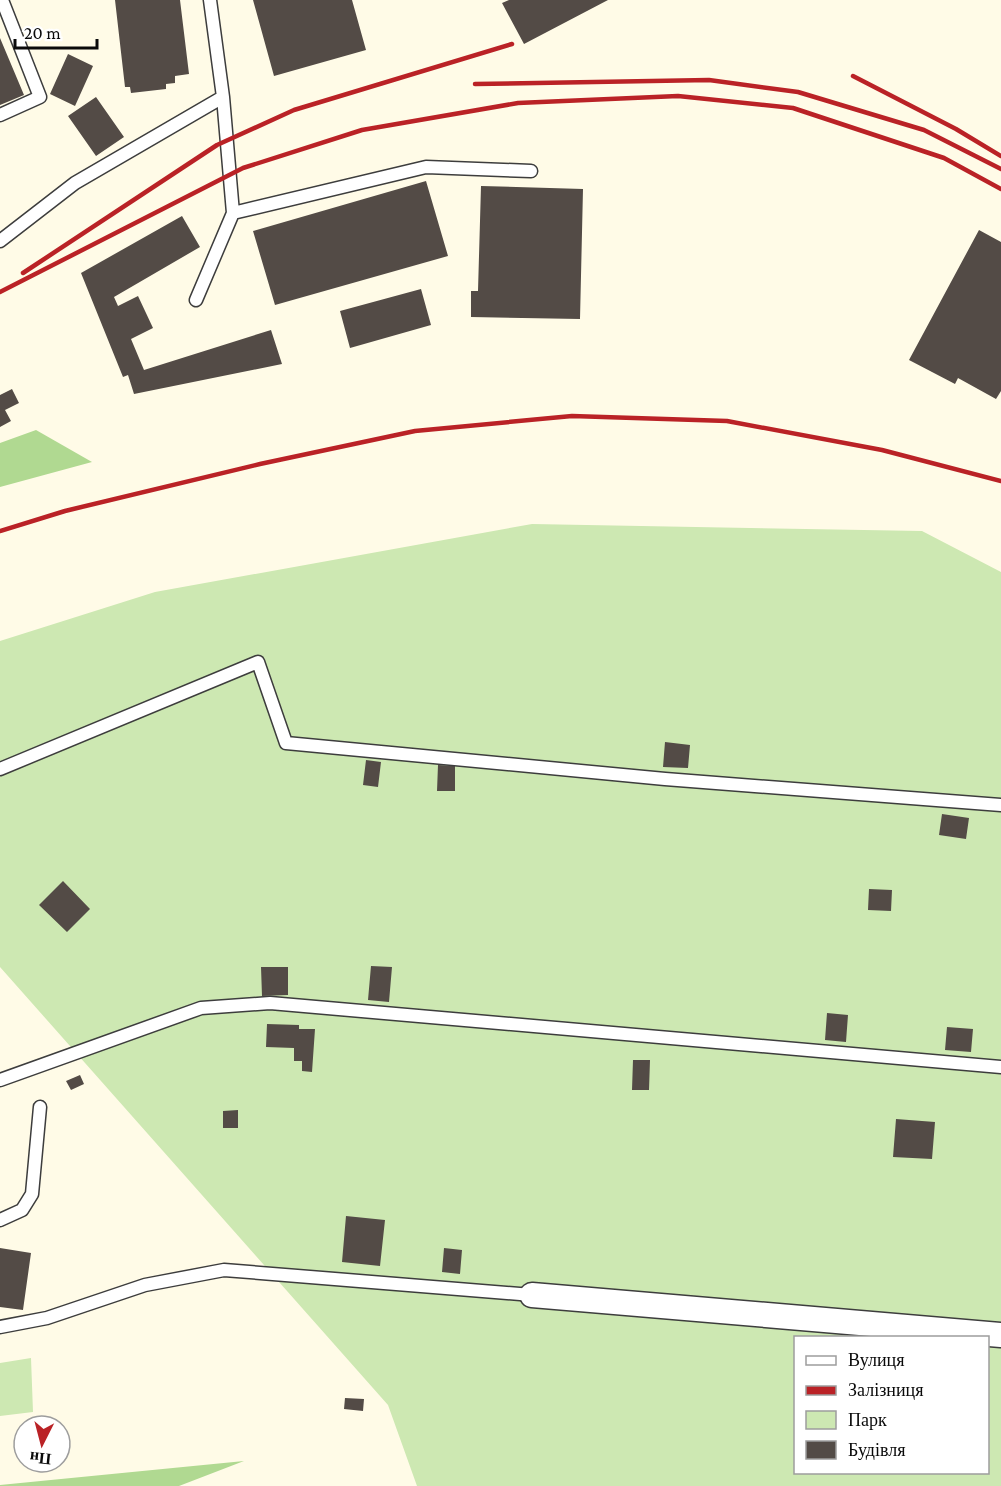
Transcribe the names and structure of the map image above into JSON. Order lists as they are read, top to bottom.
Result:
{
  "legend": [
    "Вулиця",
    "Залізниця",
    "Парк",
    "Будівля"
  ],
  "scale_bar": "20 m",
  "north": "bottom"
}
